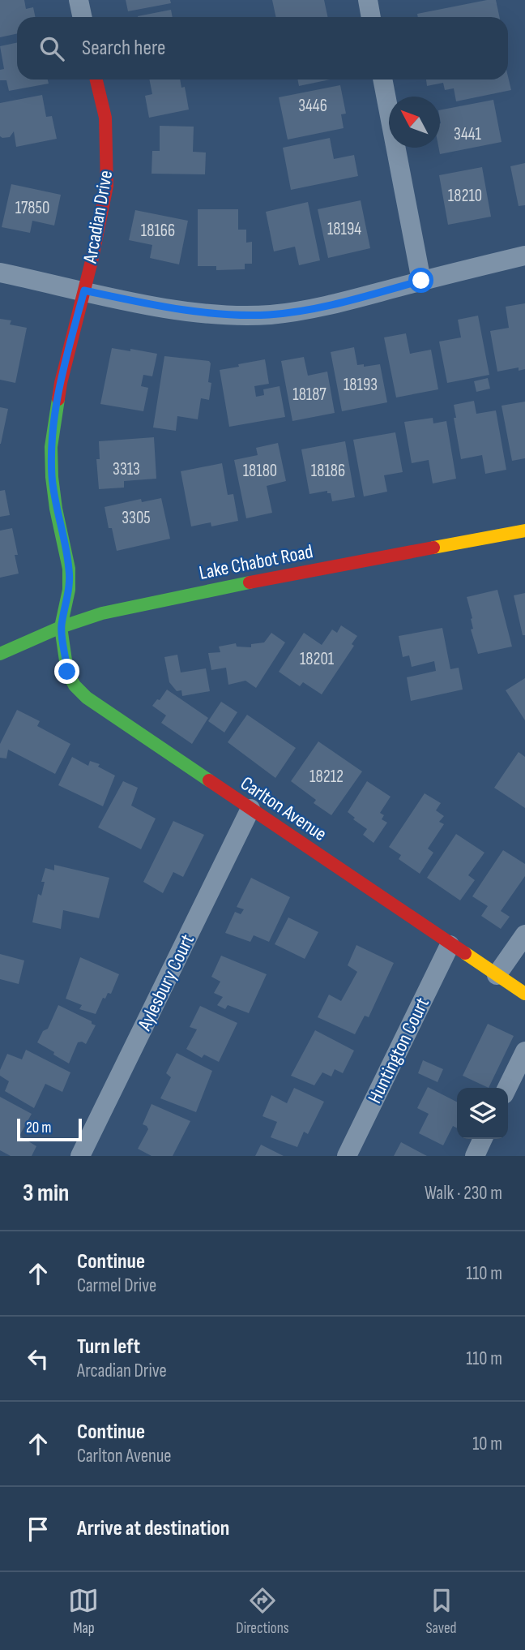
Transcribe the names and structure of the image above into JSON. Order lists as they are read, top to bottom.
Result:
{
  "streets": {
    "street": [
      "Arcadian Drive",
      "Lake Chabot Road",
      "Carlton Avenue",
      "Aylesbury Court",
      "Huntington Court"
    ]
  },
  "crossings": [
    ["Arcadian Drive", "Lake Chabot Road"],
    ["Arcadian Drive", "Carlton Avenue"],
    ["Lake Chabot Road", "Carlton Avenue"],
    ["Carlton Avenue", "Aylesbury Court"],
    ["Carlton Avenue", "Huntington Court"]
  ],
  "house_numbers": [
    "3446",
    "3441",
    "18210",
    "17850",
    "18194",
    "18166",
    "18193",
    "18187",
    "3313",
    "18180",
    "18186",
    "3305",
    "18201",
    "18212"
  ],
  "scale_bar": "20 m",
  "north": "top left",
  "page": {
    "search": "Search here",
    "scale": "20 m",
    "heading": ["3 min", "Walk · 230 m"],
    "list": [
      ["Continue", "Carmel Drive", "110 m"],
      ["Turn left", "Arcadian Drive", "110 m"],
      ["Continue", "Carlton Avenue", "10 m"],
      "Arrive at destination"
    ],
    "nav": ["Map", "Directions", "Saved"]
  }
}
